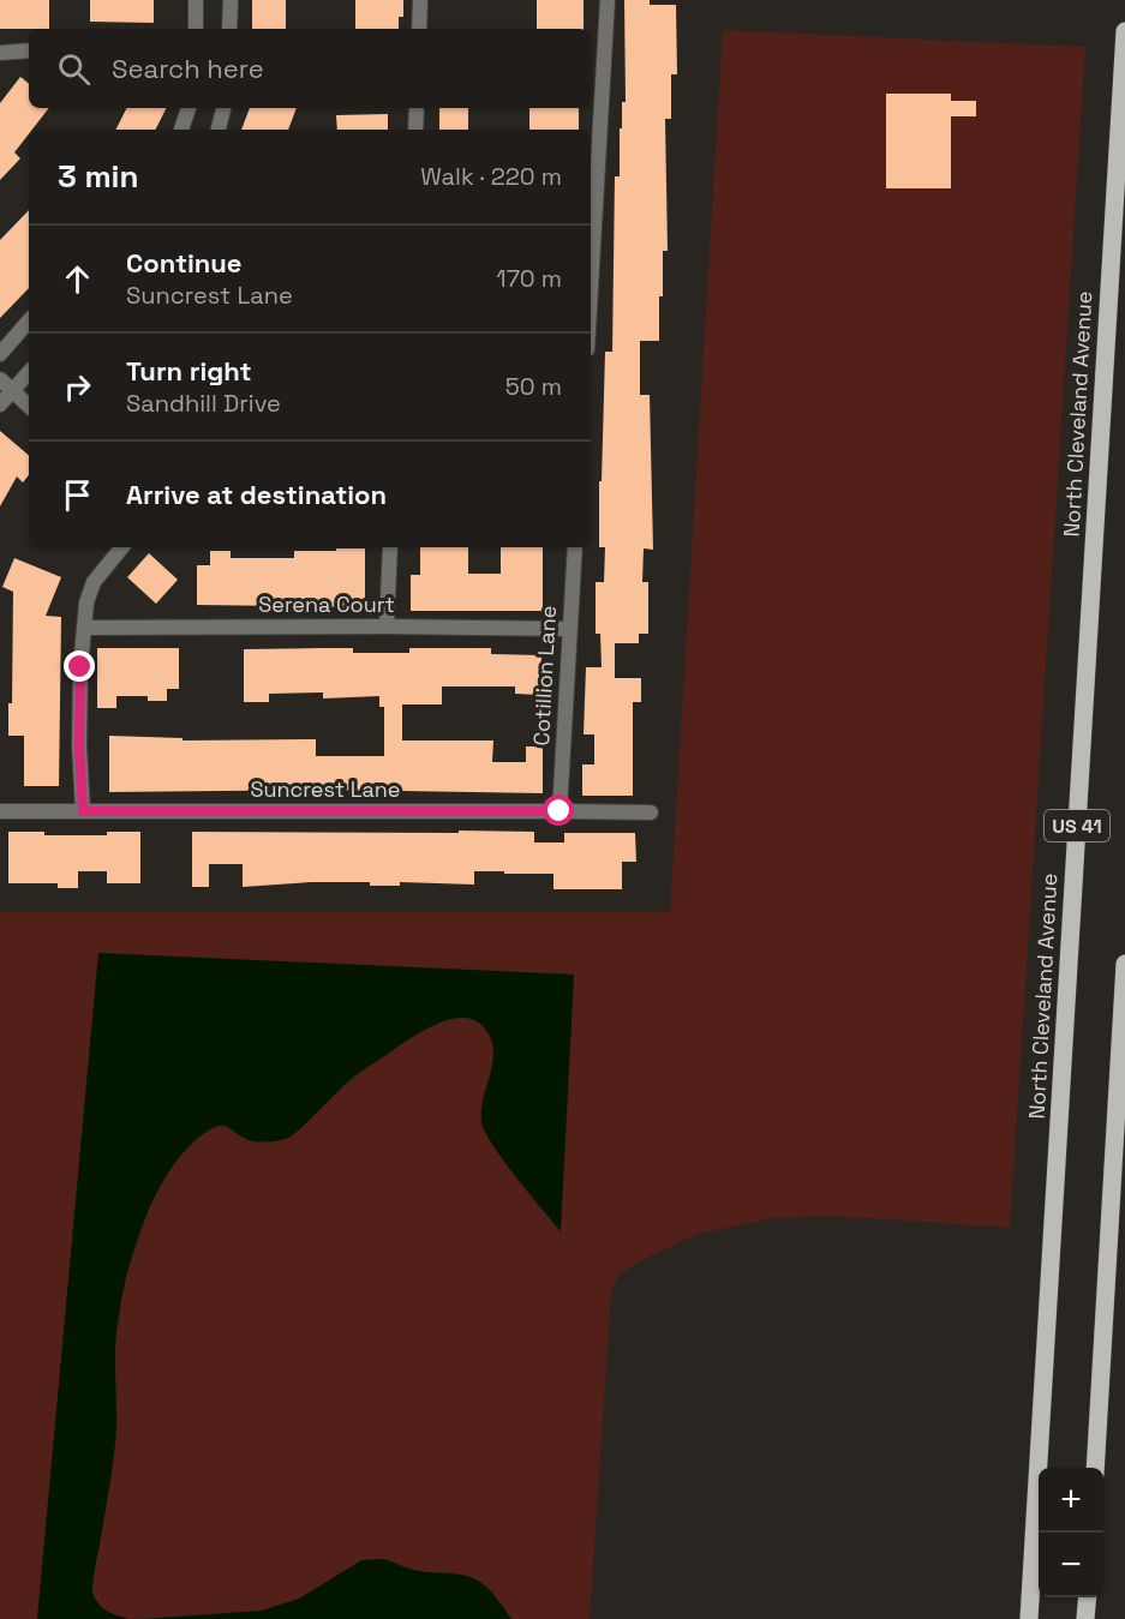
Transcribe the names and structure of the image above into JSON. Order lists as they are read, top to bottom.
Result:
{
  "streets": {
    "main road": ["North Cleveland Avenue", "US 41"],
    "street": ["Serena Court", "Cotillion Lane", "Suncrest Lane"]
  },
  "crossings": [
    ["Serena Court", "Cotillion Lane"],
    ["Cotillion Lane", "Suncrest Lane"]
  ],
  "page": {
    "search": "Search here",
    "heading": ["3 min", "Walk · 220 m"],
    "list": [
      ["Continue", "Suncrest Lane", "170 m"],
      ["Turn right", "Sandhill Drive", "50 m"],
      "Arrive at destination"
    ],
    "map_buttons": ["+", "−"]
  }
}
